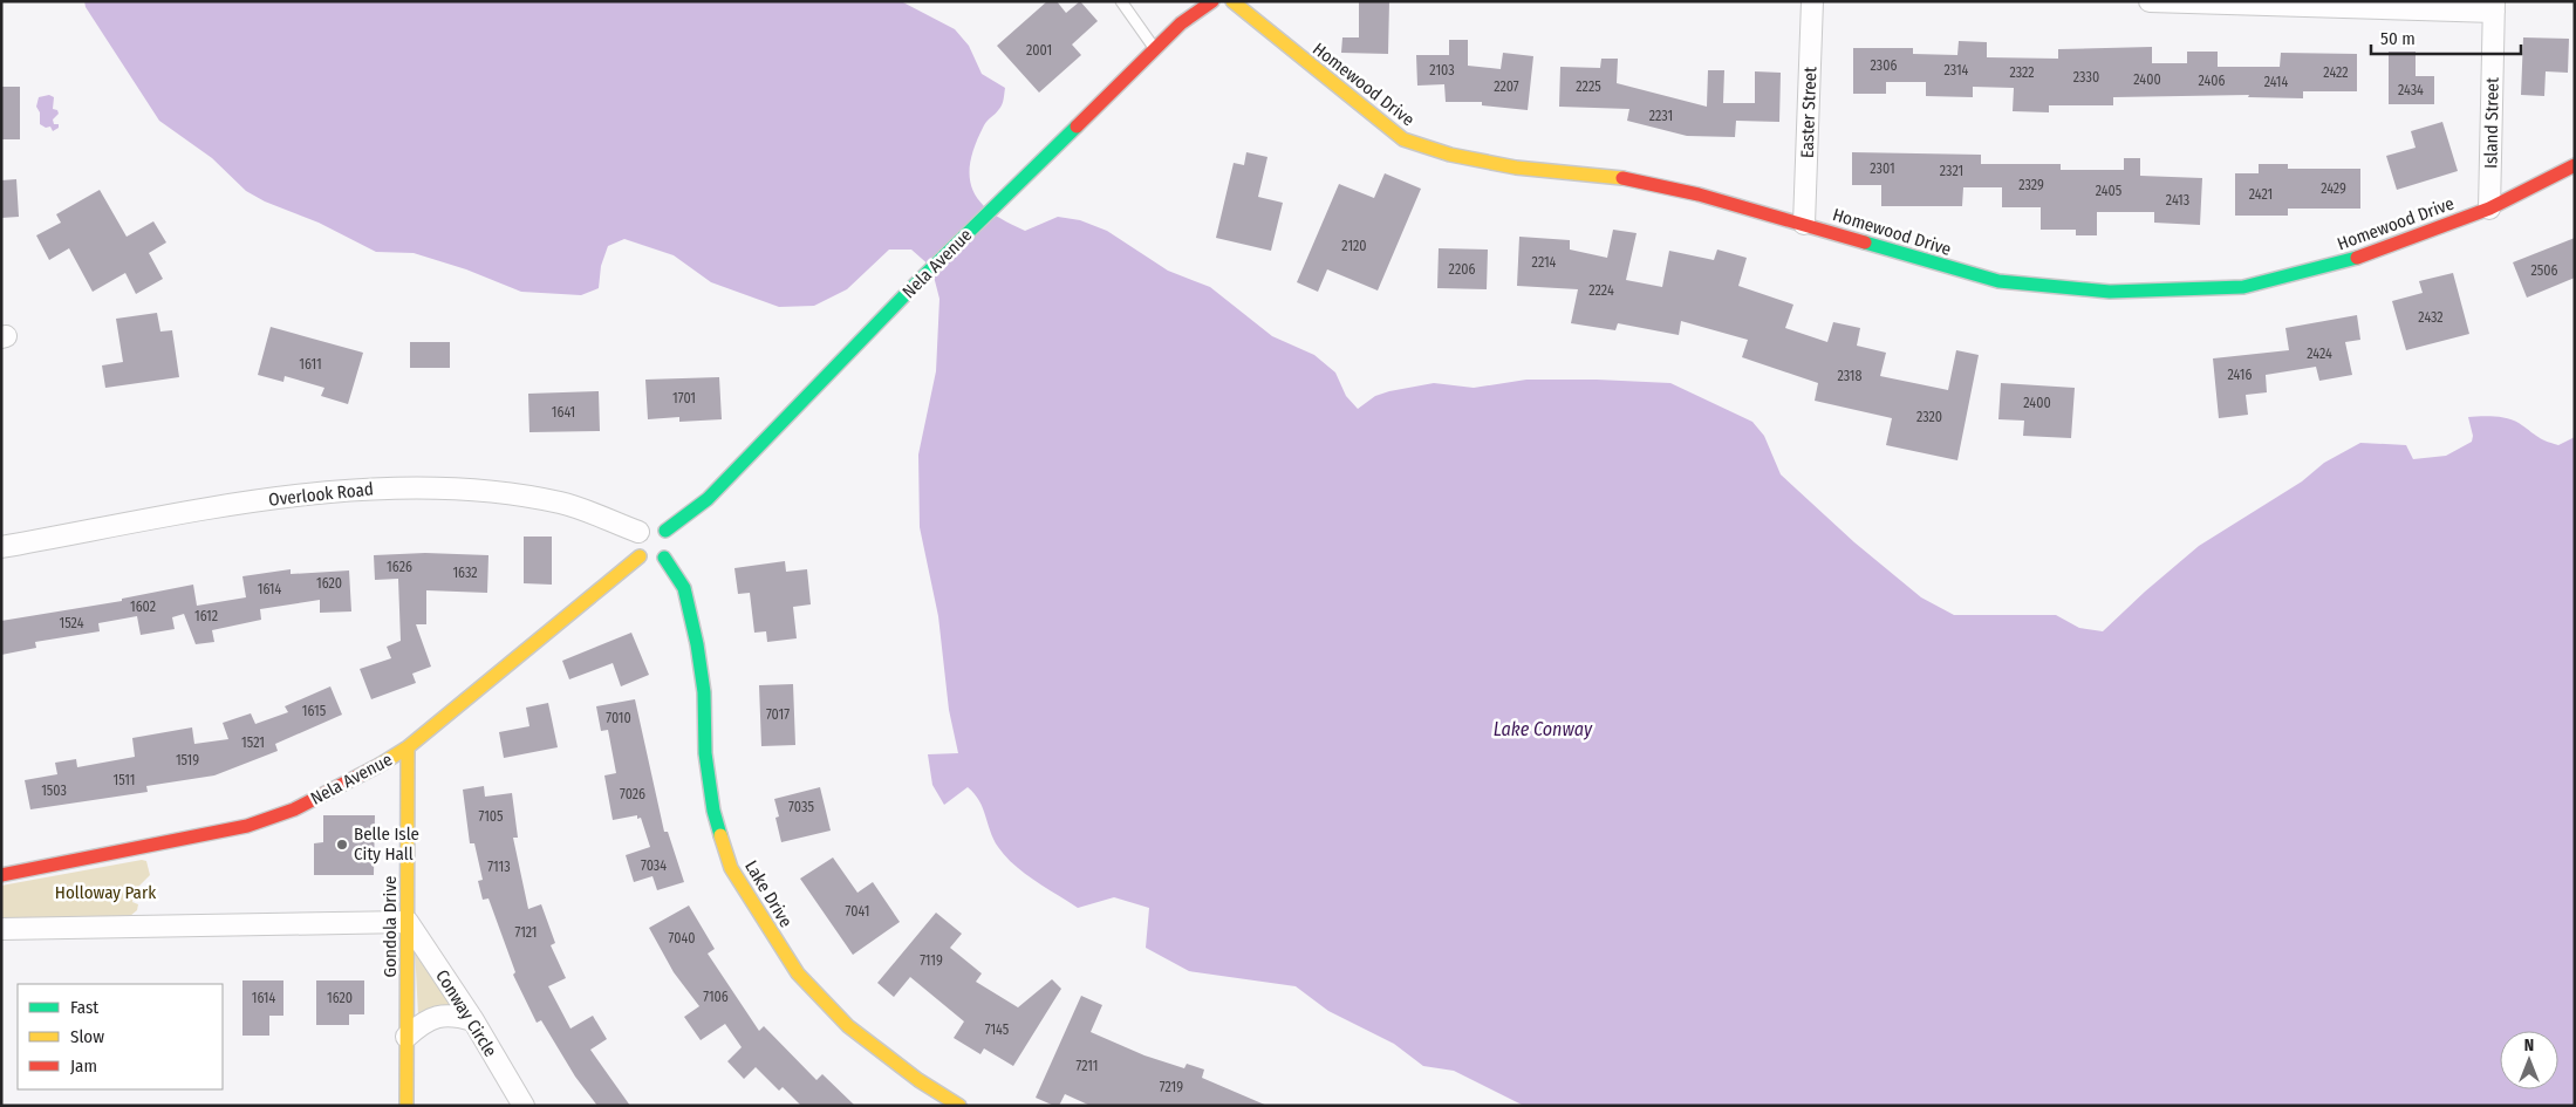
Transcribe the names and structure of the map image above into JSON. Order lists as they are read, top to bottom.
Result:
{
  "streets": {
    "street": [
      "Homewood Drive",
      "Easter Street",
      "Island Street",
      "Nela Avenue",
      "Overlook Road",
      "Lake Drive",
      "Gondola Drive",
      "Conway Circle"
    ]
  },
  "crossings": [
    ["Homewood Drive", "Easter Street"],
    ["Homewood Drive", "Island Street"],
    ["Nela Avenue", "Overlook Road"],
    ["Nela Avenue", "Lake Drive"],
    ["Nela Avenue", "Gondola Drive"],
    ["Overlook Road", "Lake Drive"],
    ["Gondola Drive", "Conway Circle"]
  ],
  "water": ["Lake Conway"],
  "parks": ["Holloway Park"],
  "places": ["Belle Isle City Hall"],
  "house_numbers": [
    "2001",
    "2306",
    "2103",
    "2314",
    "2322",
    "2422",
    "2330",
    "2400",
    "2406",
    "2414",
    "2207",
    "2225",
    "2434",
    "2231",
    "2301",
    "2321",
    "2329",
    "2429",
    "2405",
    "2421",
    "2413",
    "2120",
    "2214",
    "2206",
    "2506",
    "2224",
    "2432",
    "2424",
    "1611",
    "2416",
    "2318",
    "1701",
    "2400",
    "1641",
    "2320",
    "1626",
    "1632",
    "1620",
    "1614",
    "1602",
    "1612",
    "1524",
    "1615",
    "7017",
    "7010",
    "1521",
    "1519",
    "1511",
    "1503",
    "7026",
    "7035",
    "7105",
    "7034",
    "7113",
    "7041",
    "7121",
    "7040",
    "7119",
    "7106",
    "1614",
    "1620",
    "7145",
    "7211",
    "7219"
  ],
  "legend": ["Fast", "Slow", "Jam"],
  "scale_bar": "50 m",
  "north": "top"
}
